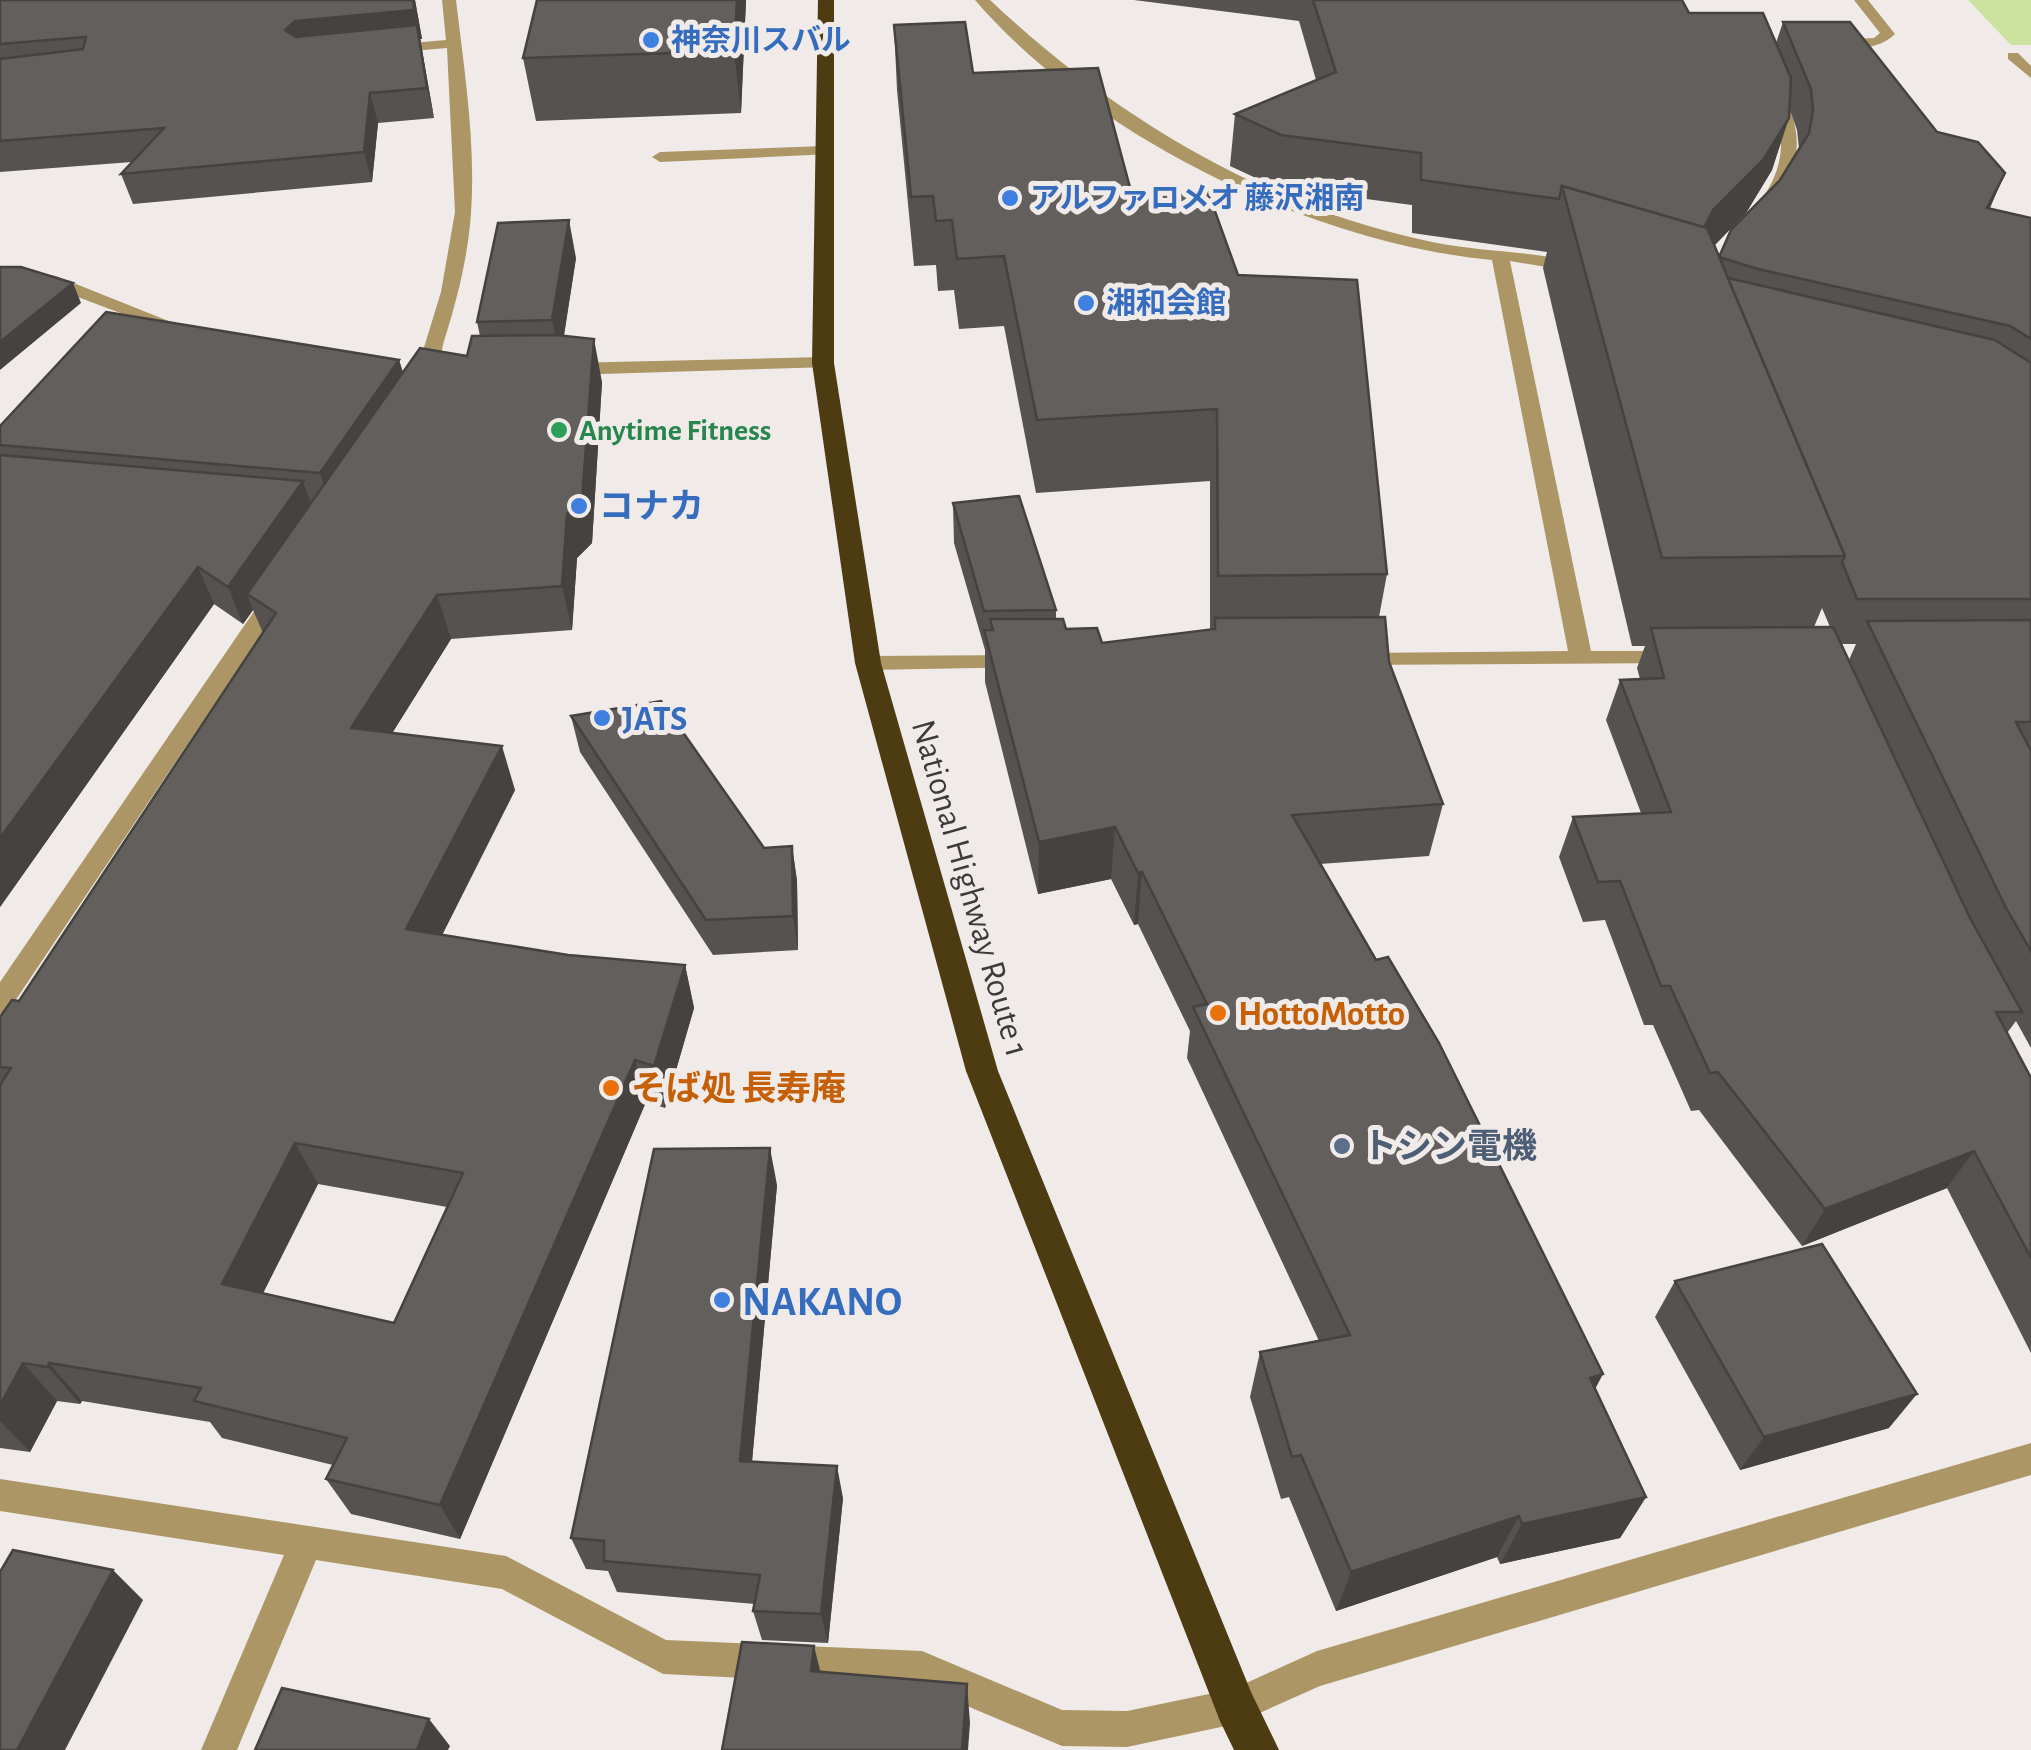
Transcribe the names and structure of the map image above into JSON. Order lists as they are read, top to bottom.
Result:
{
  "streets": {
    "highway": ["National Highway Route 1"]
  },
  "places": [
    "神奈川スバル",
    "アルファロメオ 藤沢湘南",
    "湘和会館",
    "Anytime Fitness",
    "コナカ",
    "JATS",
    "HottoMotto",
    "そば処 長寿庵",
    "トシン電機",
    "NAKANO"
  ]
}
